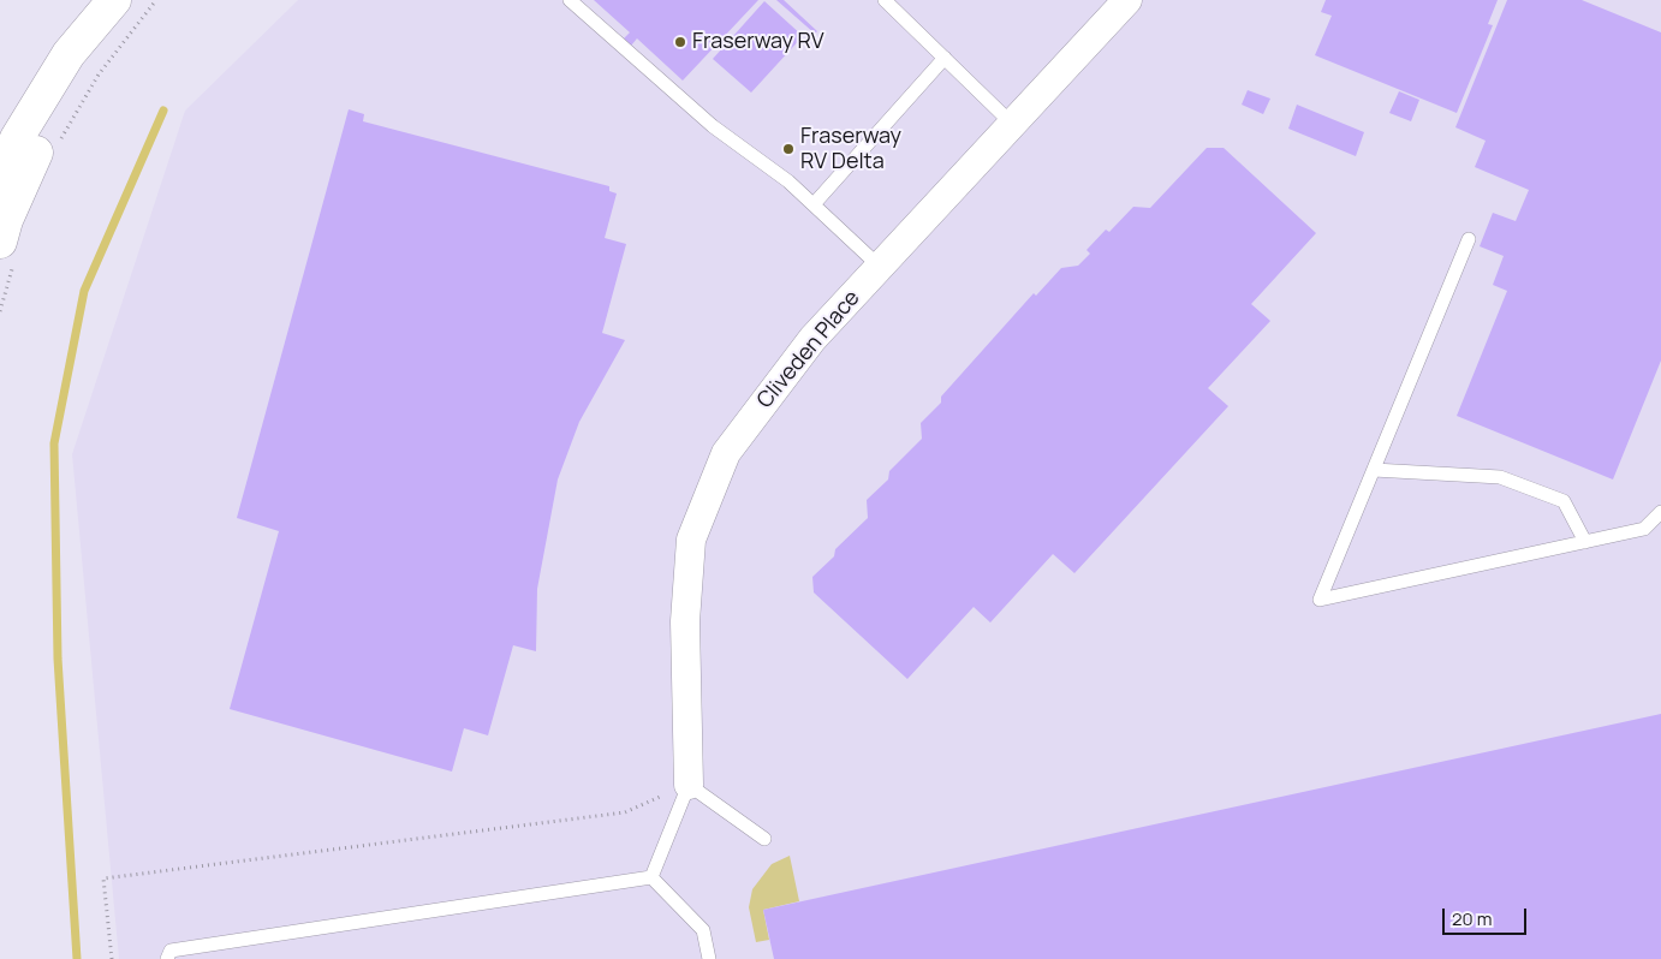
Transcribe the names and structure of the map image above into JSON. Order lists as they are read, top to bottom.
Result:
{
  "streets": {
    "street": ["Cliveden Place"]
  },
  "places": ["Fraserway RV", "Fraserway RV Delta"],
  "scale_bar": "20 m"
}
